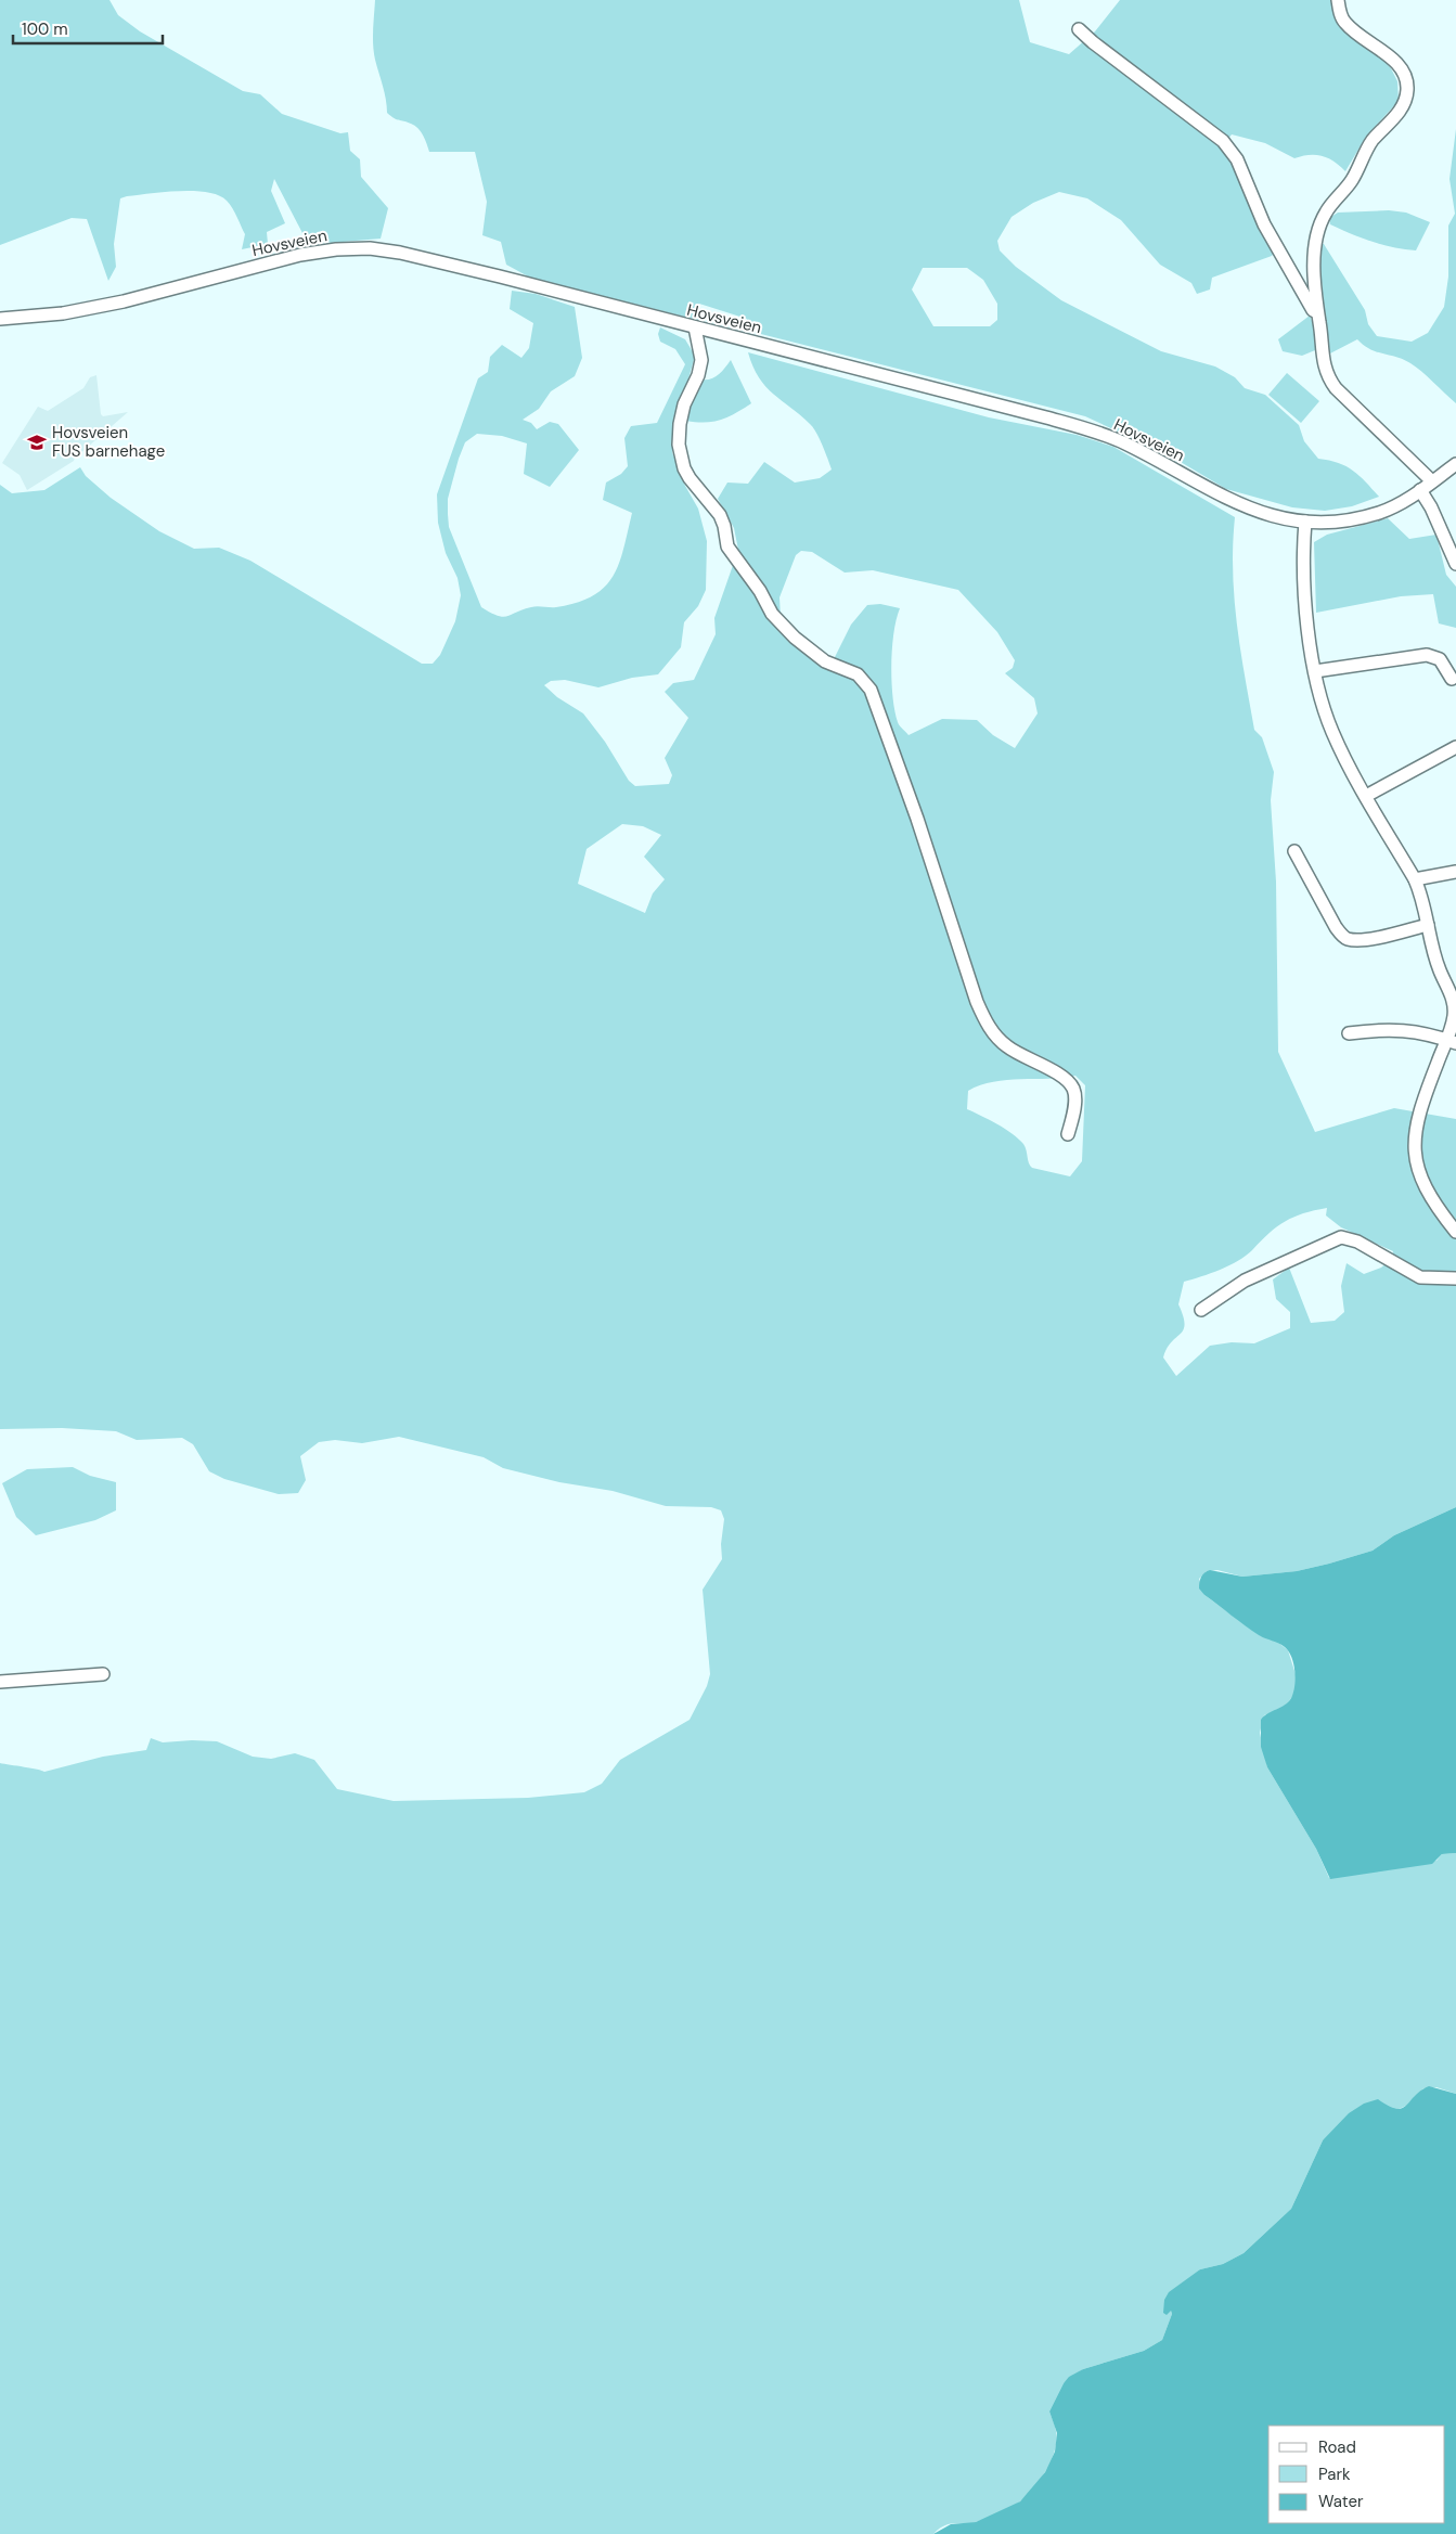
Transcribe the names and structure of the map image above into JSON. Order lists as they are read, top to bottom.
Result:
{
  "streets": {
    "street": ["Hovsveien"]
  },
  "places": {
    "school or university": ["Hovsveien FUS barnehage"]
  },
  "legend": ["Road", "Park", "Water"],
  "scale_bar": "100 m"
}
